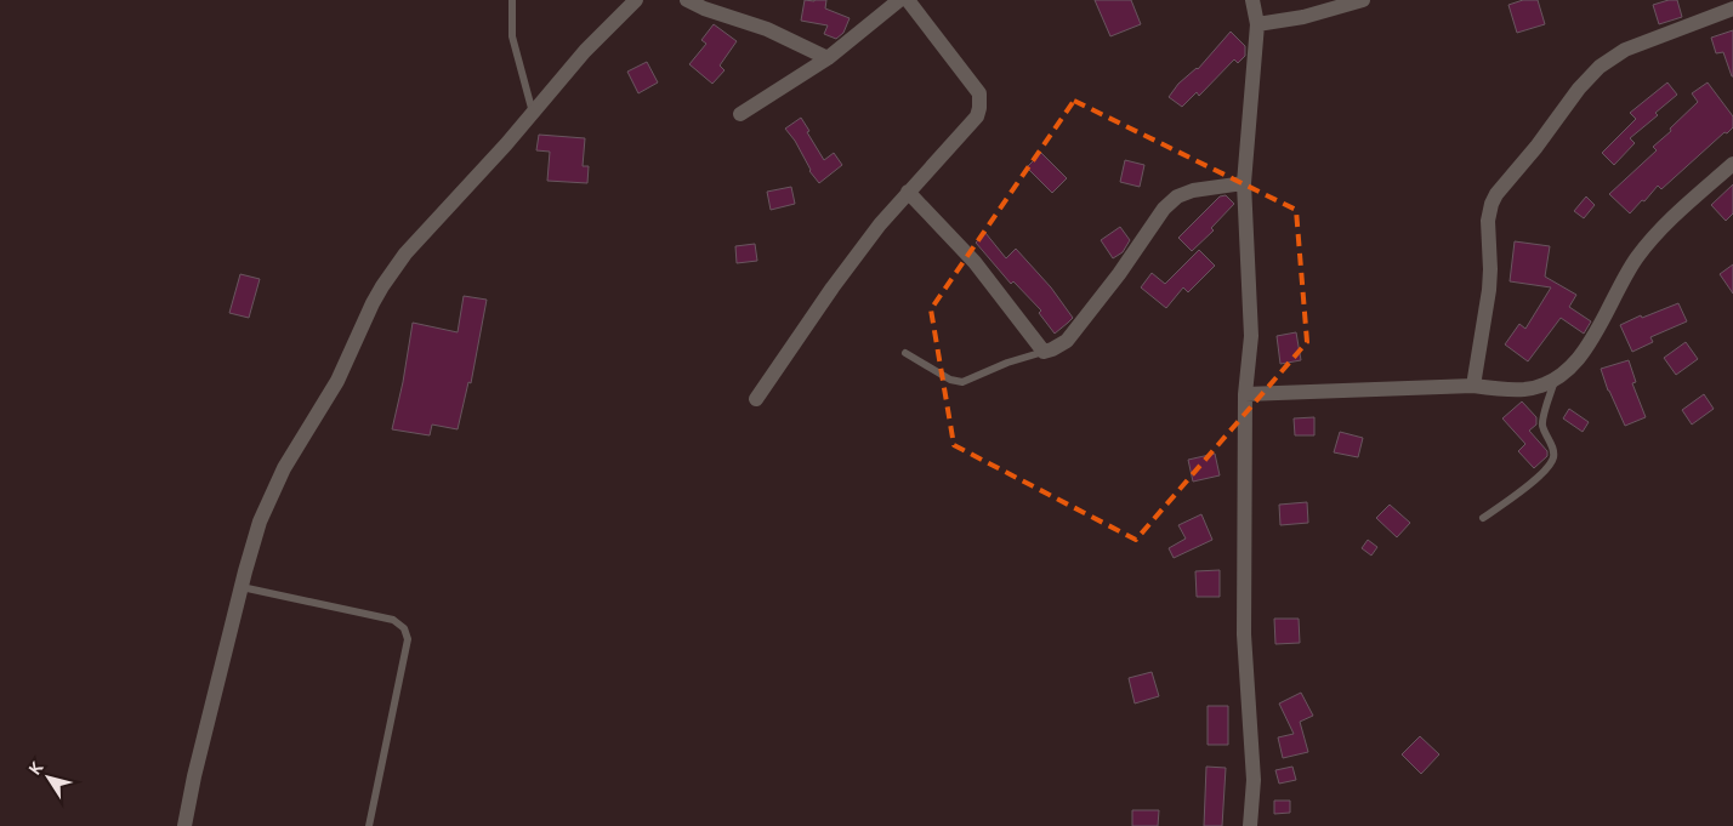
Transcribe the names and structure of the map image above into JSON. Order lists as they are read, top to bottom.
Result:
{
  "north": "top left"
}
